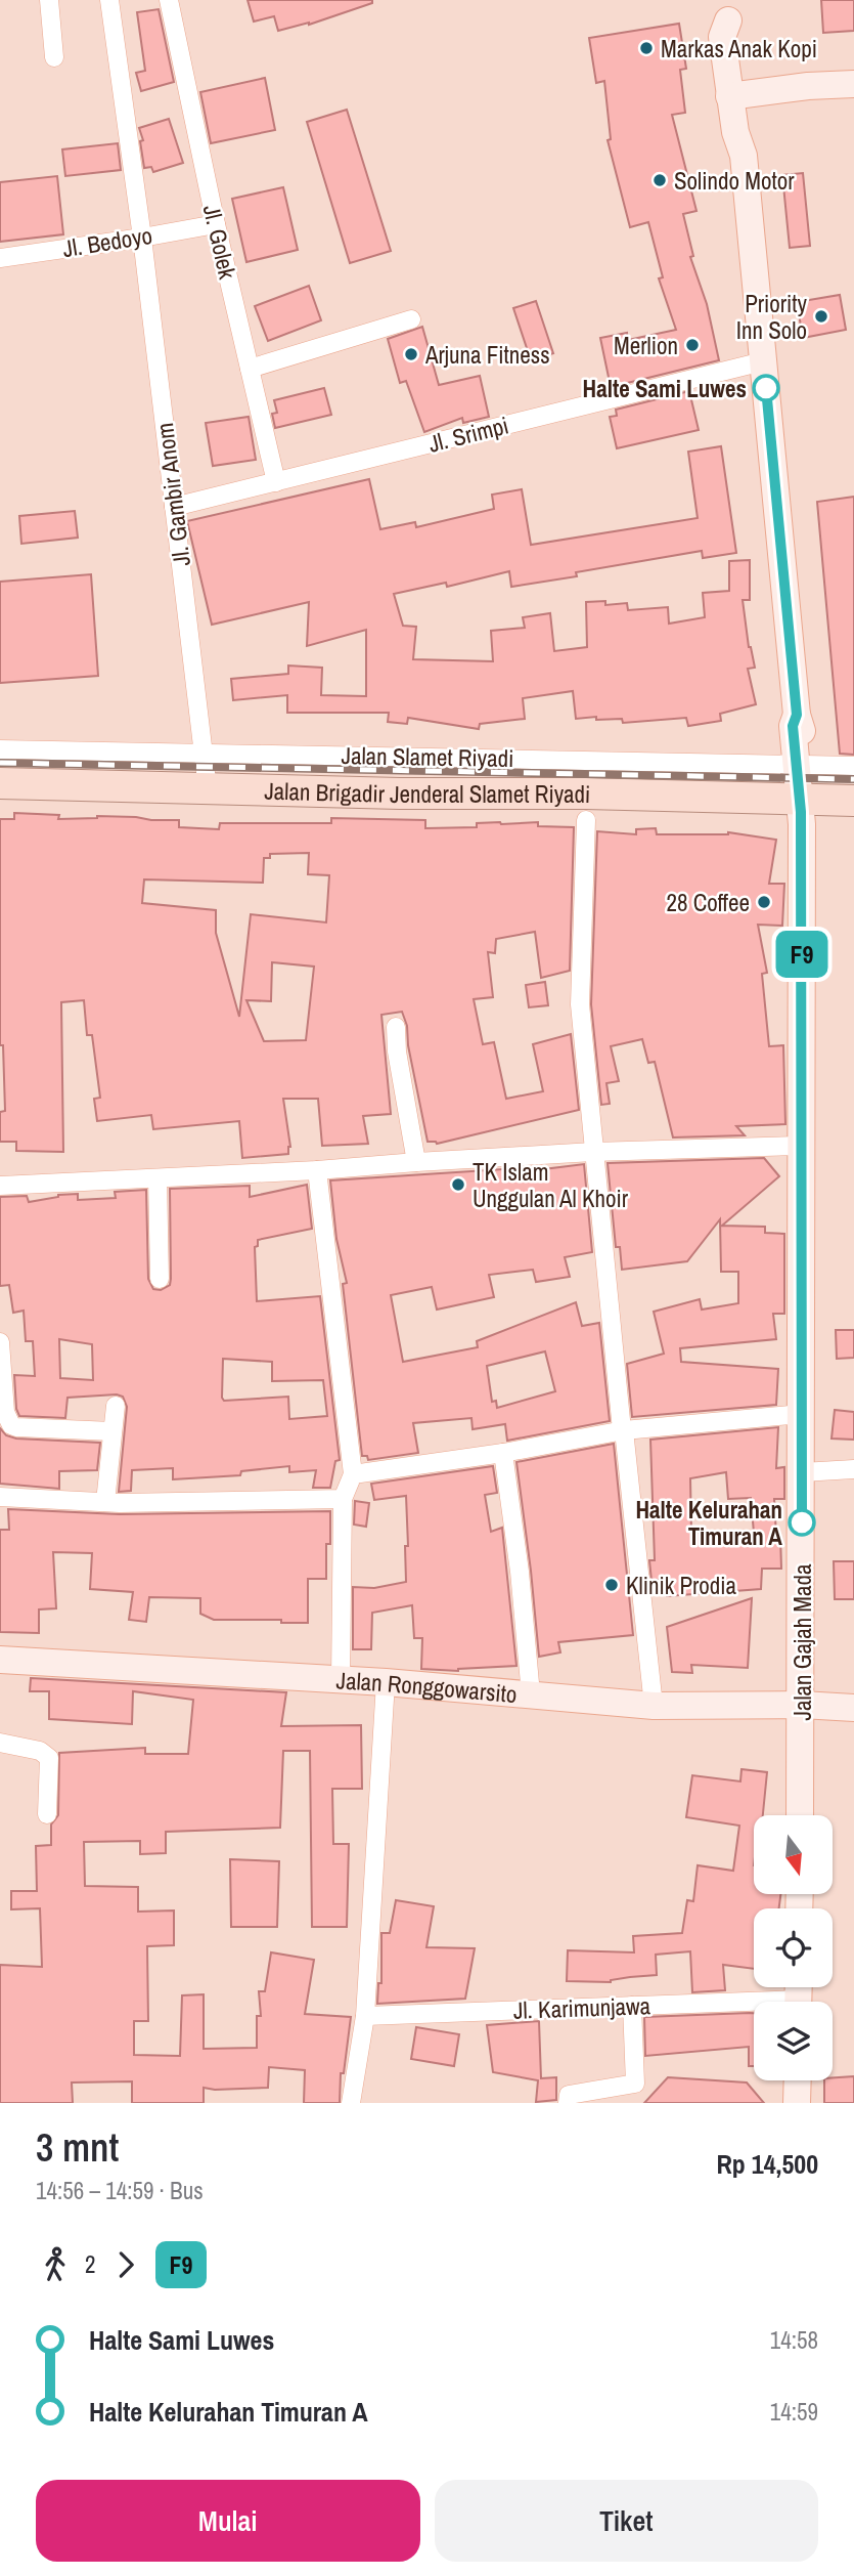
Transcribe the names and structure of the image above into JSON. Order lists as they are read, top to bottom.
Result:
{
  "streets": {
    "main road": ["Jalan Brigadir Jenderal Slamet Riyadi", "Jalan Gajah Mada", "Jalan Ronggowarsito"],
    "street": [
      "Jl. Bedoyo",
      "Jl. Golek",
      "Jl. Srimpi",
      "Jl. Gambir Anom",
      "Jalan Slamet Riyadi",
      "Jl. Karimunjawa"
    ]
  },
  "crossings": [
    ["Jl. Bedoyo", "Jl. Golek"],
    ["Jl. Bedoyo", "Jl. Gambir Anom"],
    ["Jl. Golek", "Jl. Srimpi"],
    ["Jl. Srimpi", "Jl. Gambir Anom"],
    ["Jl. Srimpi", "Jalan Gajah Mada"],
    ["Jl. Gambir Anom", "Jalan Slamet Riyadi"],
    ["Jl. Gambir Anom", "Jalan Brigadir Jenderal Slamet Riyadi"],
    ["Jalan Slamet Riyadi", "Jalan Gajah Mada"],
    ["Jalan Brigadir Jenderal Slamet Riyadi", "Jalan Gajah Mada"],
    ["Jalan Gajah Mada", "Jalan Ronggowarsito"]
  ],
  "places": [
    "Markas Anak Kopi",
    "Solindo Motor",
    "Priority Inn Solo",
    "Merlion",
    "Arjuna Fitness",
    "Halte Sami Luwes",
    "28 Coffee",
    "TK Islam Unggulan Al Khoir",
    "Halte Kelurahan Timuran A",
    "Klinik Prodia"
  ],
  "lines": ["bus line F9"],
  "north": "bottom",
  "page": {
    "on_map": "F9",
    "heading": ["3 mnt", "14:56 – 14:59 · Bus", "Rp 14,500"],
    "legs": ["2", "F9"],
    "list": [
      {
        "name": "Halte Sami Luwes",
        "value": "14:58"
      },
      {
        "name": "Halte Kelurahan Timuran A",
        "value": "14:59"
      }
    ],
    "buttons": ["Mulai", "Tiket"]
  }
}
